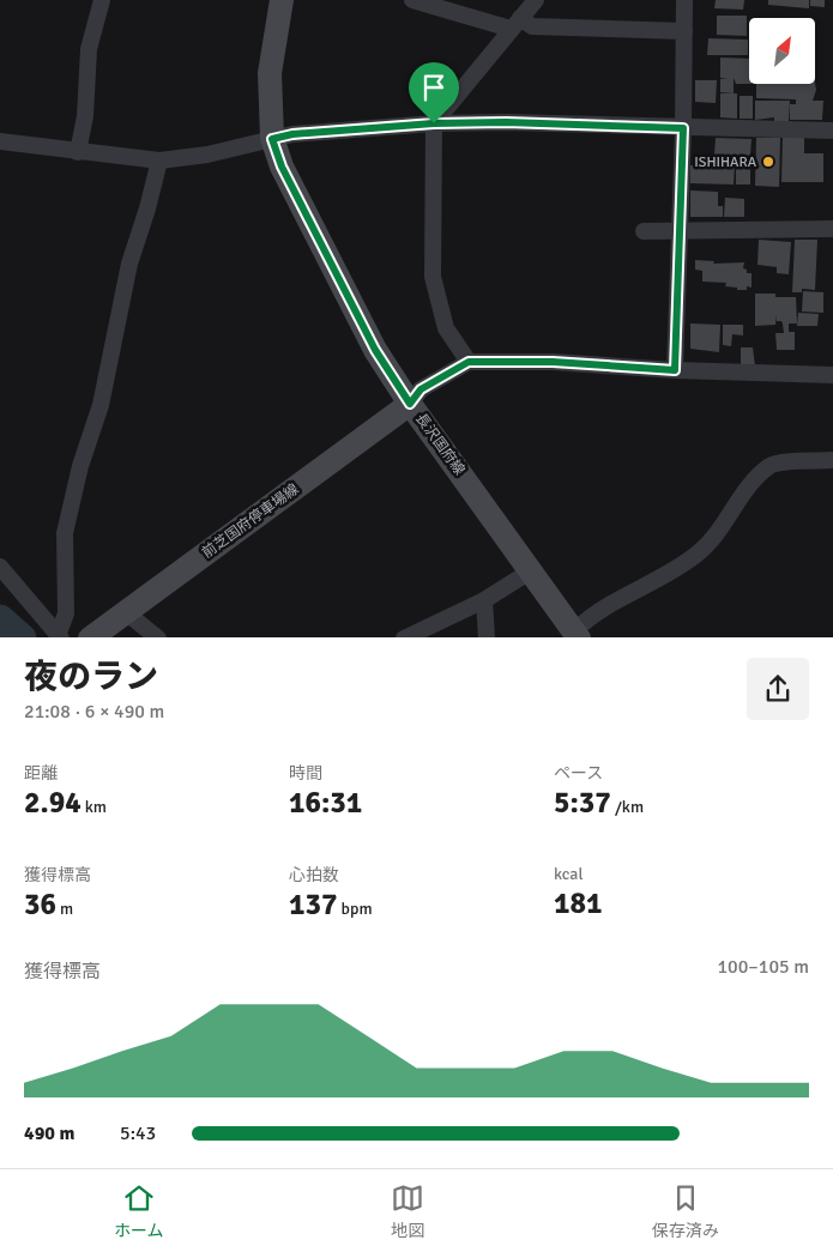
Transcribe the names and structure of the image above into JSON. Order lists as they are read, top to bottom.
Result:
{
  "streets": {
    "main road": ["長沢国府線", "前芝国府停車場線"]
  },
  "crossings": [
    ["長沢国府線", "前芝国府停車場線"]
  ],
  "places": ["ISHIHARA"],
  "north": "top right",
  "page": {
    "heading": ["夜のラン", "21:08 · 6 × 490 m"],
    "stats": [
      ["距離", "2.94 km"],
      ["時間", "16:31"],
      ["ペース", "5:37 /km"],
      ["獲得標高", "36 m"],
      ["心拍数", "137 bpm"],
      ["kcal", "181"]
    ],
    "chart": ["獲得標高", "100–105 m"],
    "list": [
      {
        "name": "490 m",
        "note": "5:43"
      }
    ],
    "tabs": ["ホーム", "地図", "保存済み"]
  }
}
